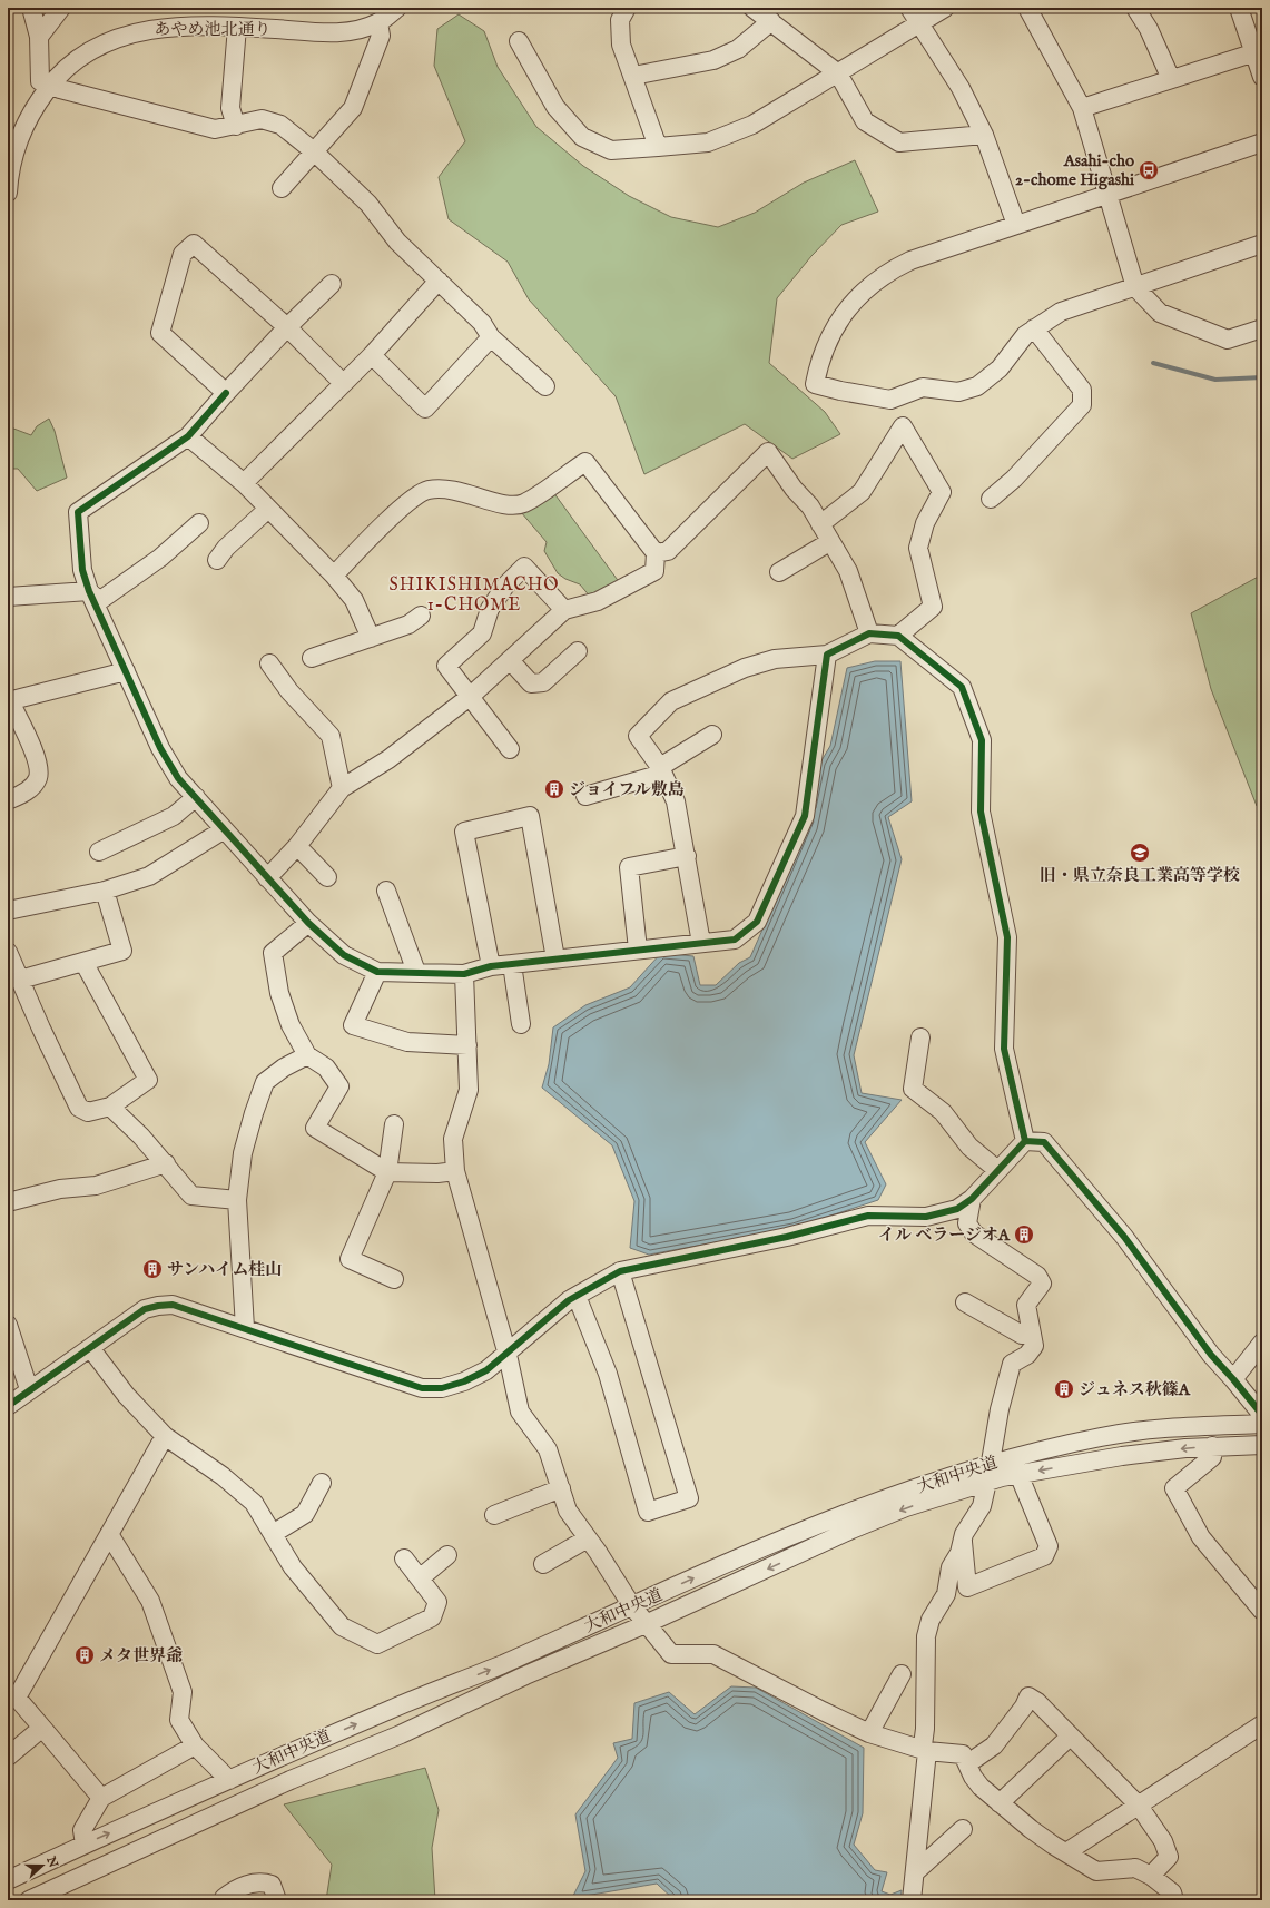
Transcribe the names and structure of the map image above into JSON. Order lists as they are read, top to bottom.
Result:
{
  "streets": {
    "street": ["あやめ池北通り", "大和中央道"]
  },
  "districts": ["SHIKISHIMACHO 1-CHOME"],
  "places": {
    "bus stop": ["Asahi-cho 2-chome Higashi"],
    "building": [
      "ジョイフル敷島",
      "イル ベラージオA",
      "サンハイム桂山",
      "ジュネス秋篠A",
      "メタ世界爺"
    ],
    "school or university": ["旧・県立奈良工業高等学校"]
  },
  "north": "right"
}
